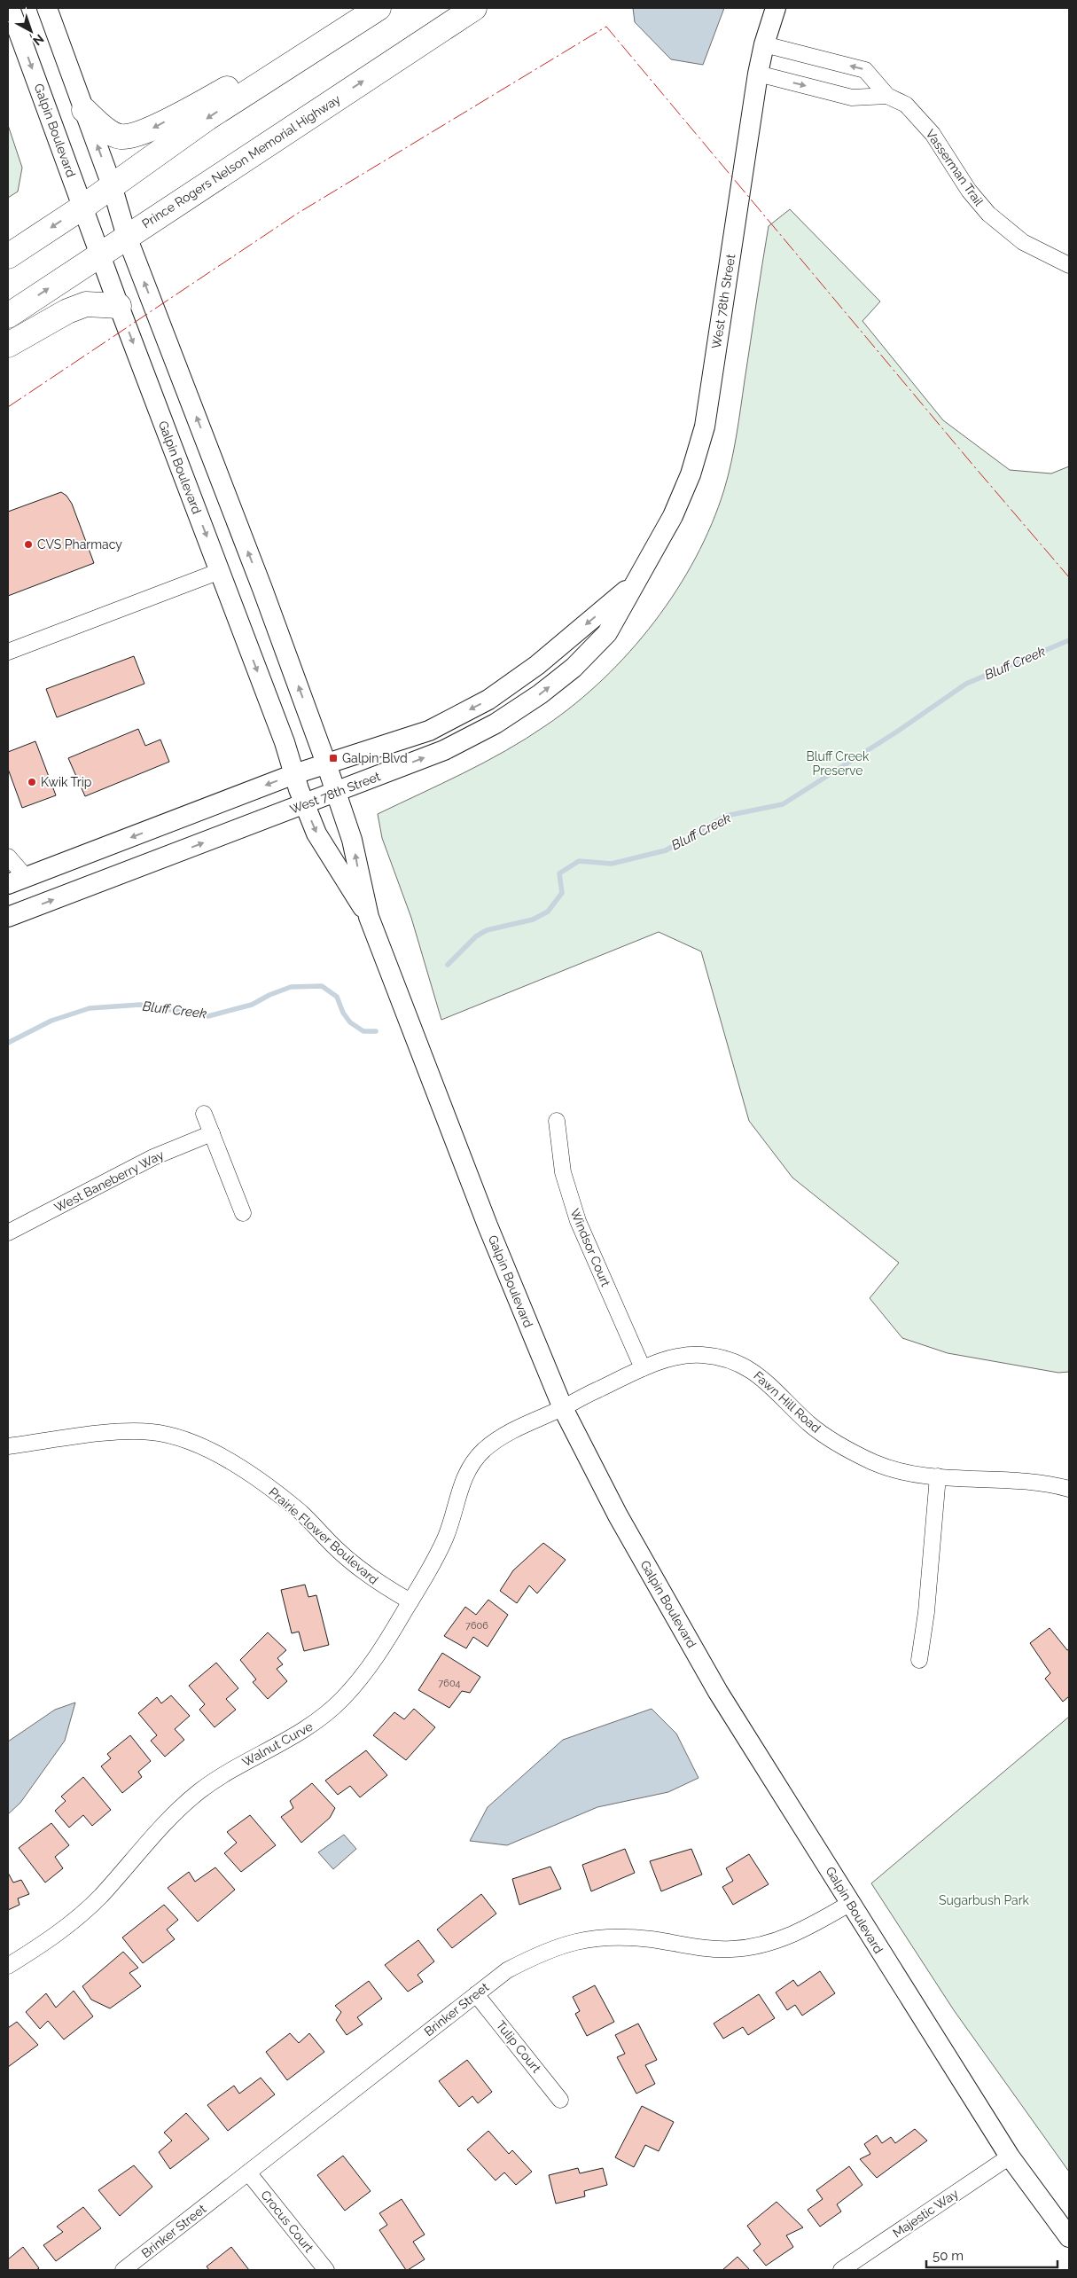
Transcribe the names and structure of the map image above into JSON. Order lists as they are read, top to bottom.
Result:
{
  "streets": {
    "main road": ["Prince Rogers Nelson Memorial Highway"],
    "street": [
      "Galpin Boulevard",
      "Vasserman Trail",
      "West 78th Street",
      "West Baneberry Way",
      "Windsor Court",
      "Fawn Hill Road",
      "Prairie Flower Boulevard",
      "Walnut Curve",
      "Brinker Street",
      "Tulip Court",
      "Majestic Way",
      "Crocus Court"
    ]
  },
  "crossings": [
    ["Galpin Boulevard", "Prince Rogers Nelson Memorial Highway"],
    ["Galpin Boulevard", "West 78th Street"],
    ["Galpin Boulevard", "Fawn Hill Road"],
    ["Galpin Boulevard", "Walnut Curve"],
    ["Galpin Boulevard", "Brinker Street"],
    ["Galpin Boulevard", "Majestic Way"],
    ["Vasserman Trail", "West 78th Street"],
    ["Windsor Court", "Fawn Hill Road"],
    ["Fawn Hill Road", "Walnut Curve"],
    ["Prairie Flower Boulevard", "Walnut Curve"],
    ["Brinker Street", "Tulip Court"],
    ["Brinker Street", "Crocus Court"]
  ],
  "water": ["Bluff Creek"],
  "parks": ["Bluff Creek Preserve", "Sugarbush Park"],
  "places": {
    "other": ["CVS Pharmacy", "Kwik Trip"],
    "transit": ["Galpin Blvd"]
  },
  "house_numbers": ["7606", "7604"],
  "scale_bar": "50 m",
  "north": "bottom right"
}
